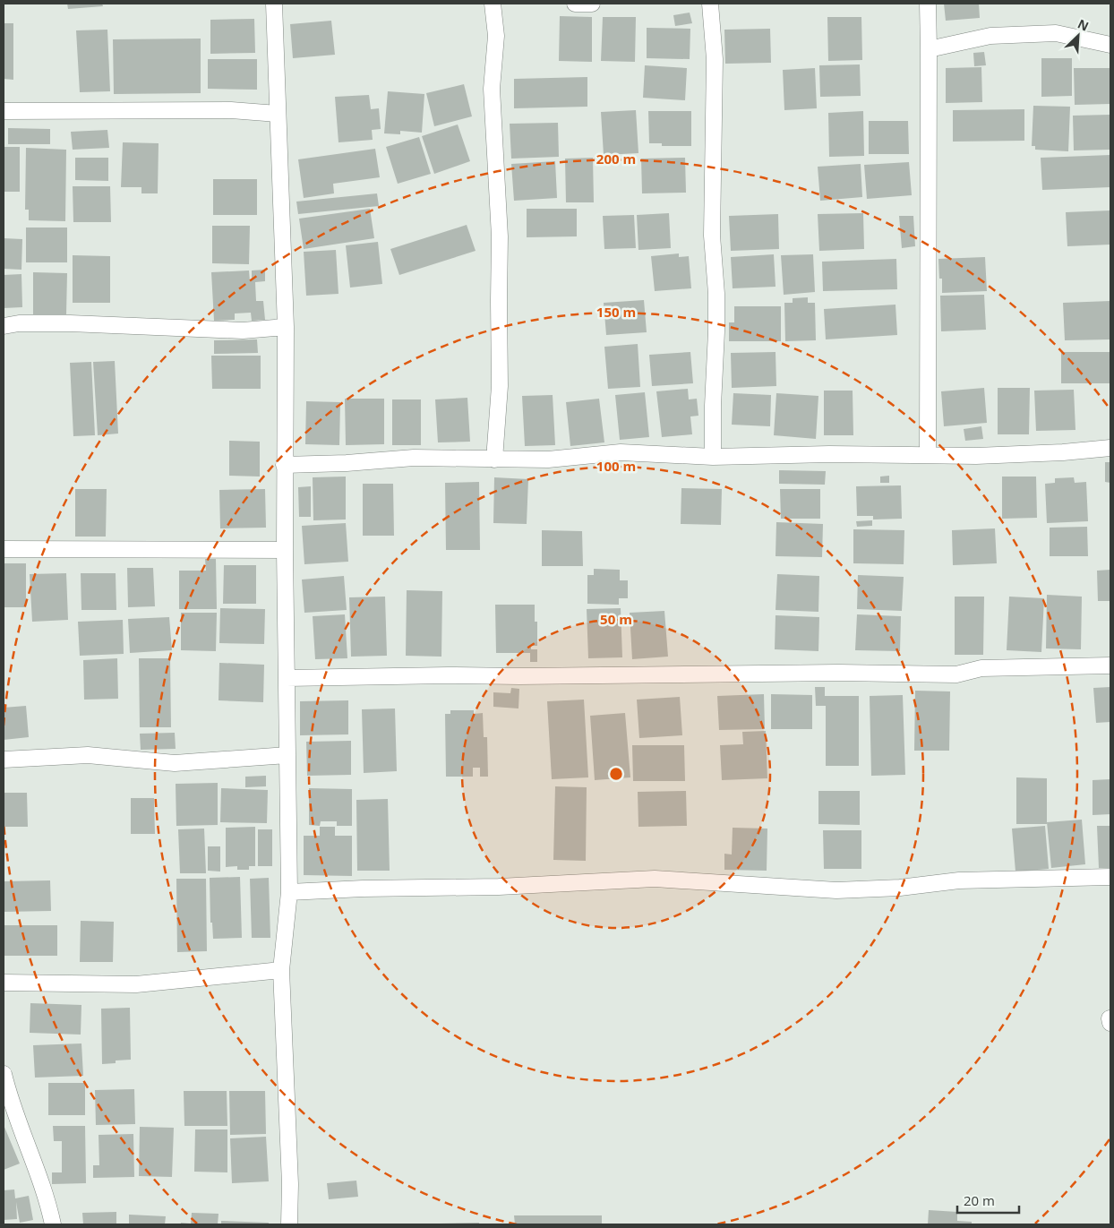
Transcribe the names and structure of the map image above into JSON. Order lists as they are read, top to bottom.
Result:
{
  "scale_bar": "20 m",
  "north": "top right",
  "rings": [
    "200 m",
    "150 m",
    "100 m",
    "50 m"
  ]
}
